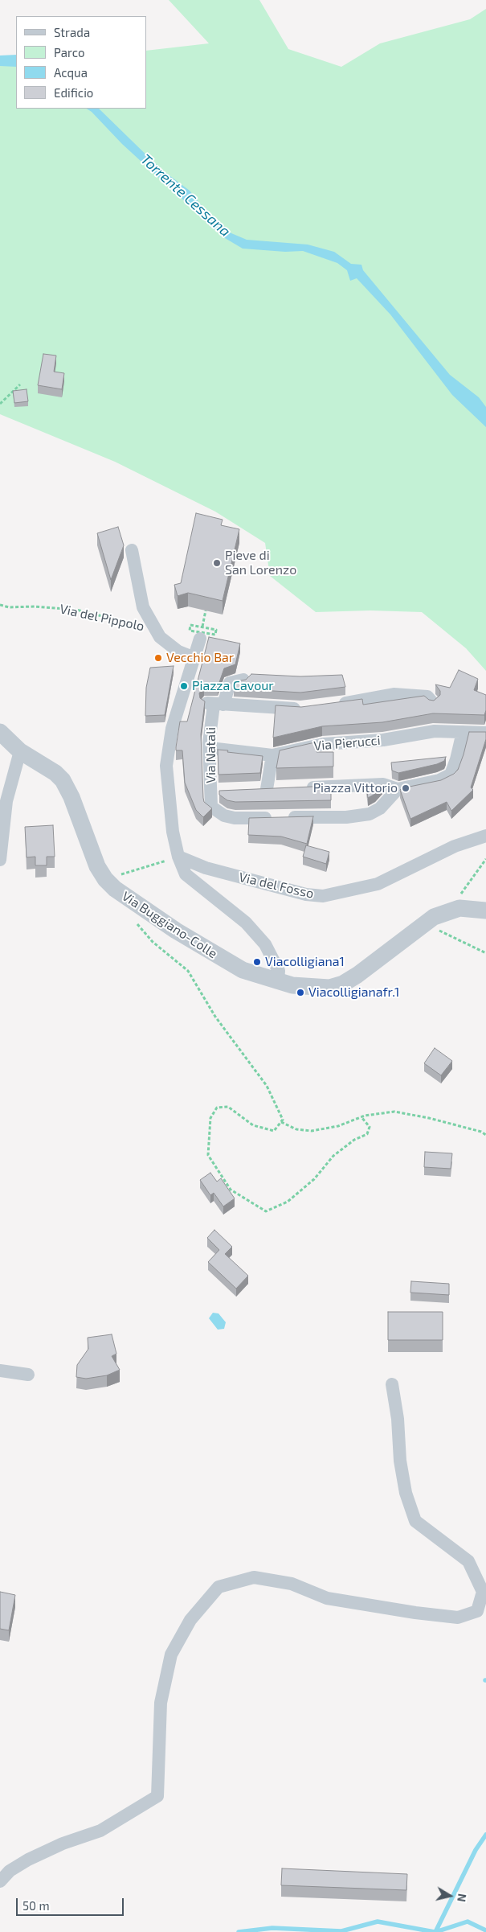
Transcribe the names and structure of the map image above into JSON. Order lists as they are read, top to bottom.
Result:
{
  "streets": {
    "street": [
      "Via del Pippolo",
      "Via Pierucci",
      "Via Natali",
      "Via del Fosso",
      "Via Buggiano-Colle"
    ]
  },
  "crossings": [
    ["Via Pierucci", "Via Natali"]
  ],
  "water": ["Torrente Cessana"],
  "places": [
    "Pieve di San Lorenzo",
    "Vecchio Bar",
    "Piazza Cavour",
    "Piazza Vittorio",
    "Viacolligiana1",
    "Viacolligianafr.1"
  ],
  "legend": [
    "Strada",
    "Parco",
    "Acqua",
    "Edificio"
  ],
  "scale_bar": "50 m",
  "north": "right"
}
